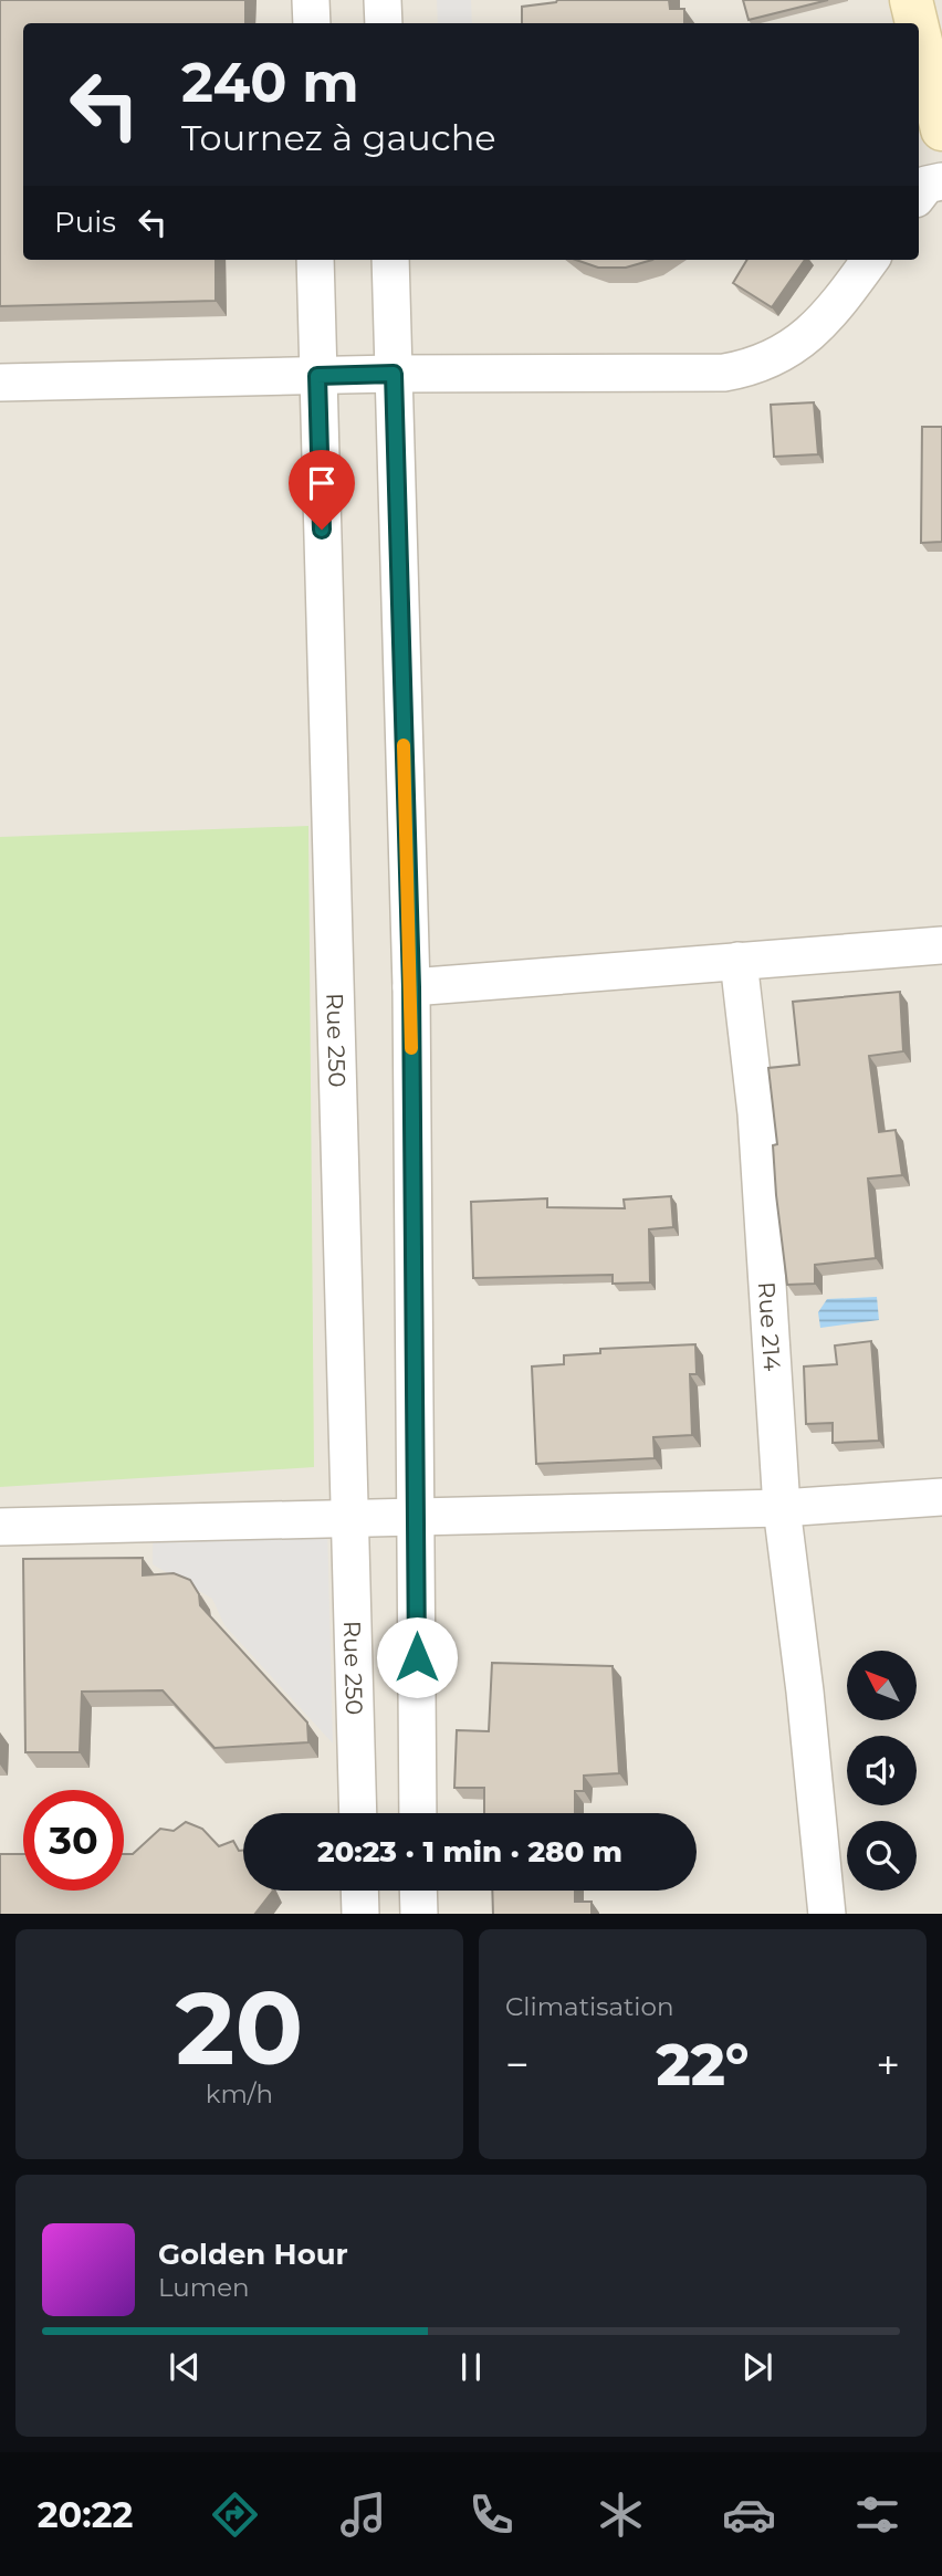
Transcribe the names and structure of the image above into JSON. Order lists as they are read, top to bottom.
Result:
{
  "streets": {
    "street": ["Rue 250", "Rue 214"]
  },
  "north": "top left",
  "page": {
    "turn": ["240 m", "Tournez à gauche"],
    "then": "Puis",
    "limit": "30",
    "trip": "20:23 · 1 min · 280 m",
    "tile": [
      ["20", "km/h"],
      "Climatisation"
    ],
    "heat": ["−", "22°", "+"],
    "song": ["Golden Hour", "Lumen"],
    "tabs": "20:22"
  }
}
